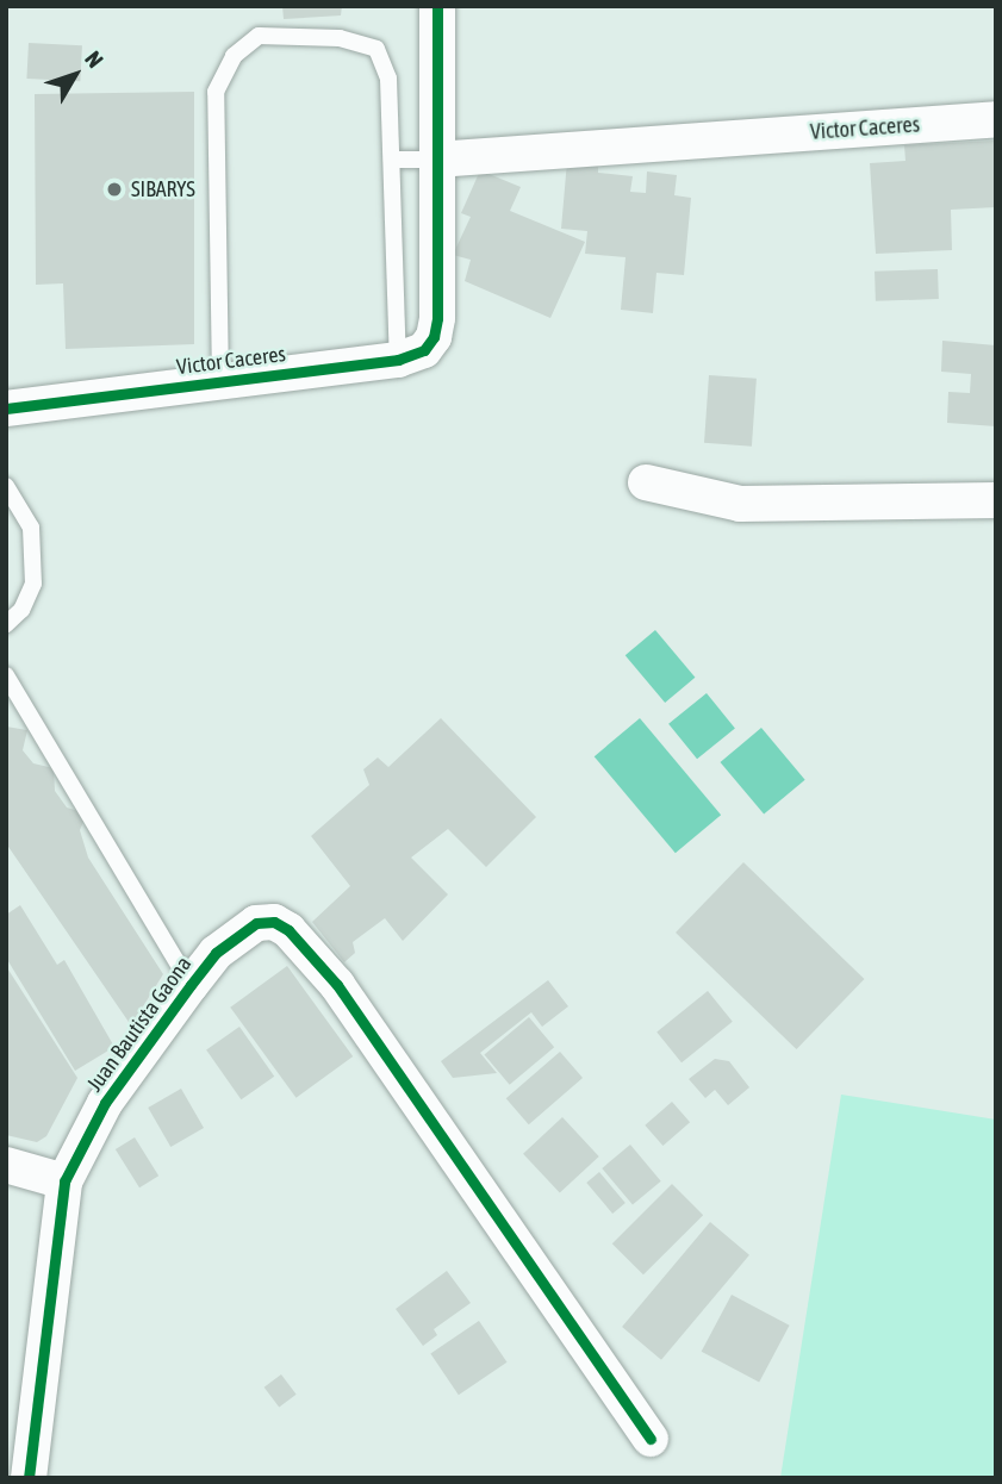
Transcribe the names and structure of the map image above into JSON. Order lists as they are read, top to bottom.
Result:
{
  "streets": {
    "street": ["Victor Caceres", "Juan Bautista Gaona"]
  },
  "places": ["SIBARYS"],
  "north": "top right"
}
